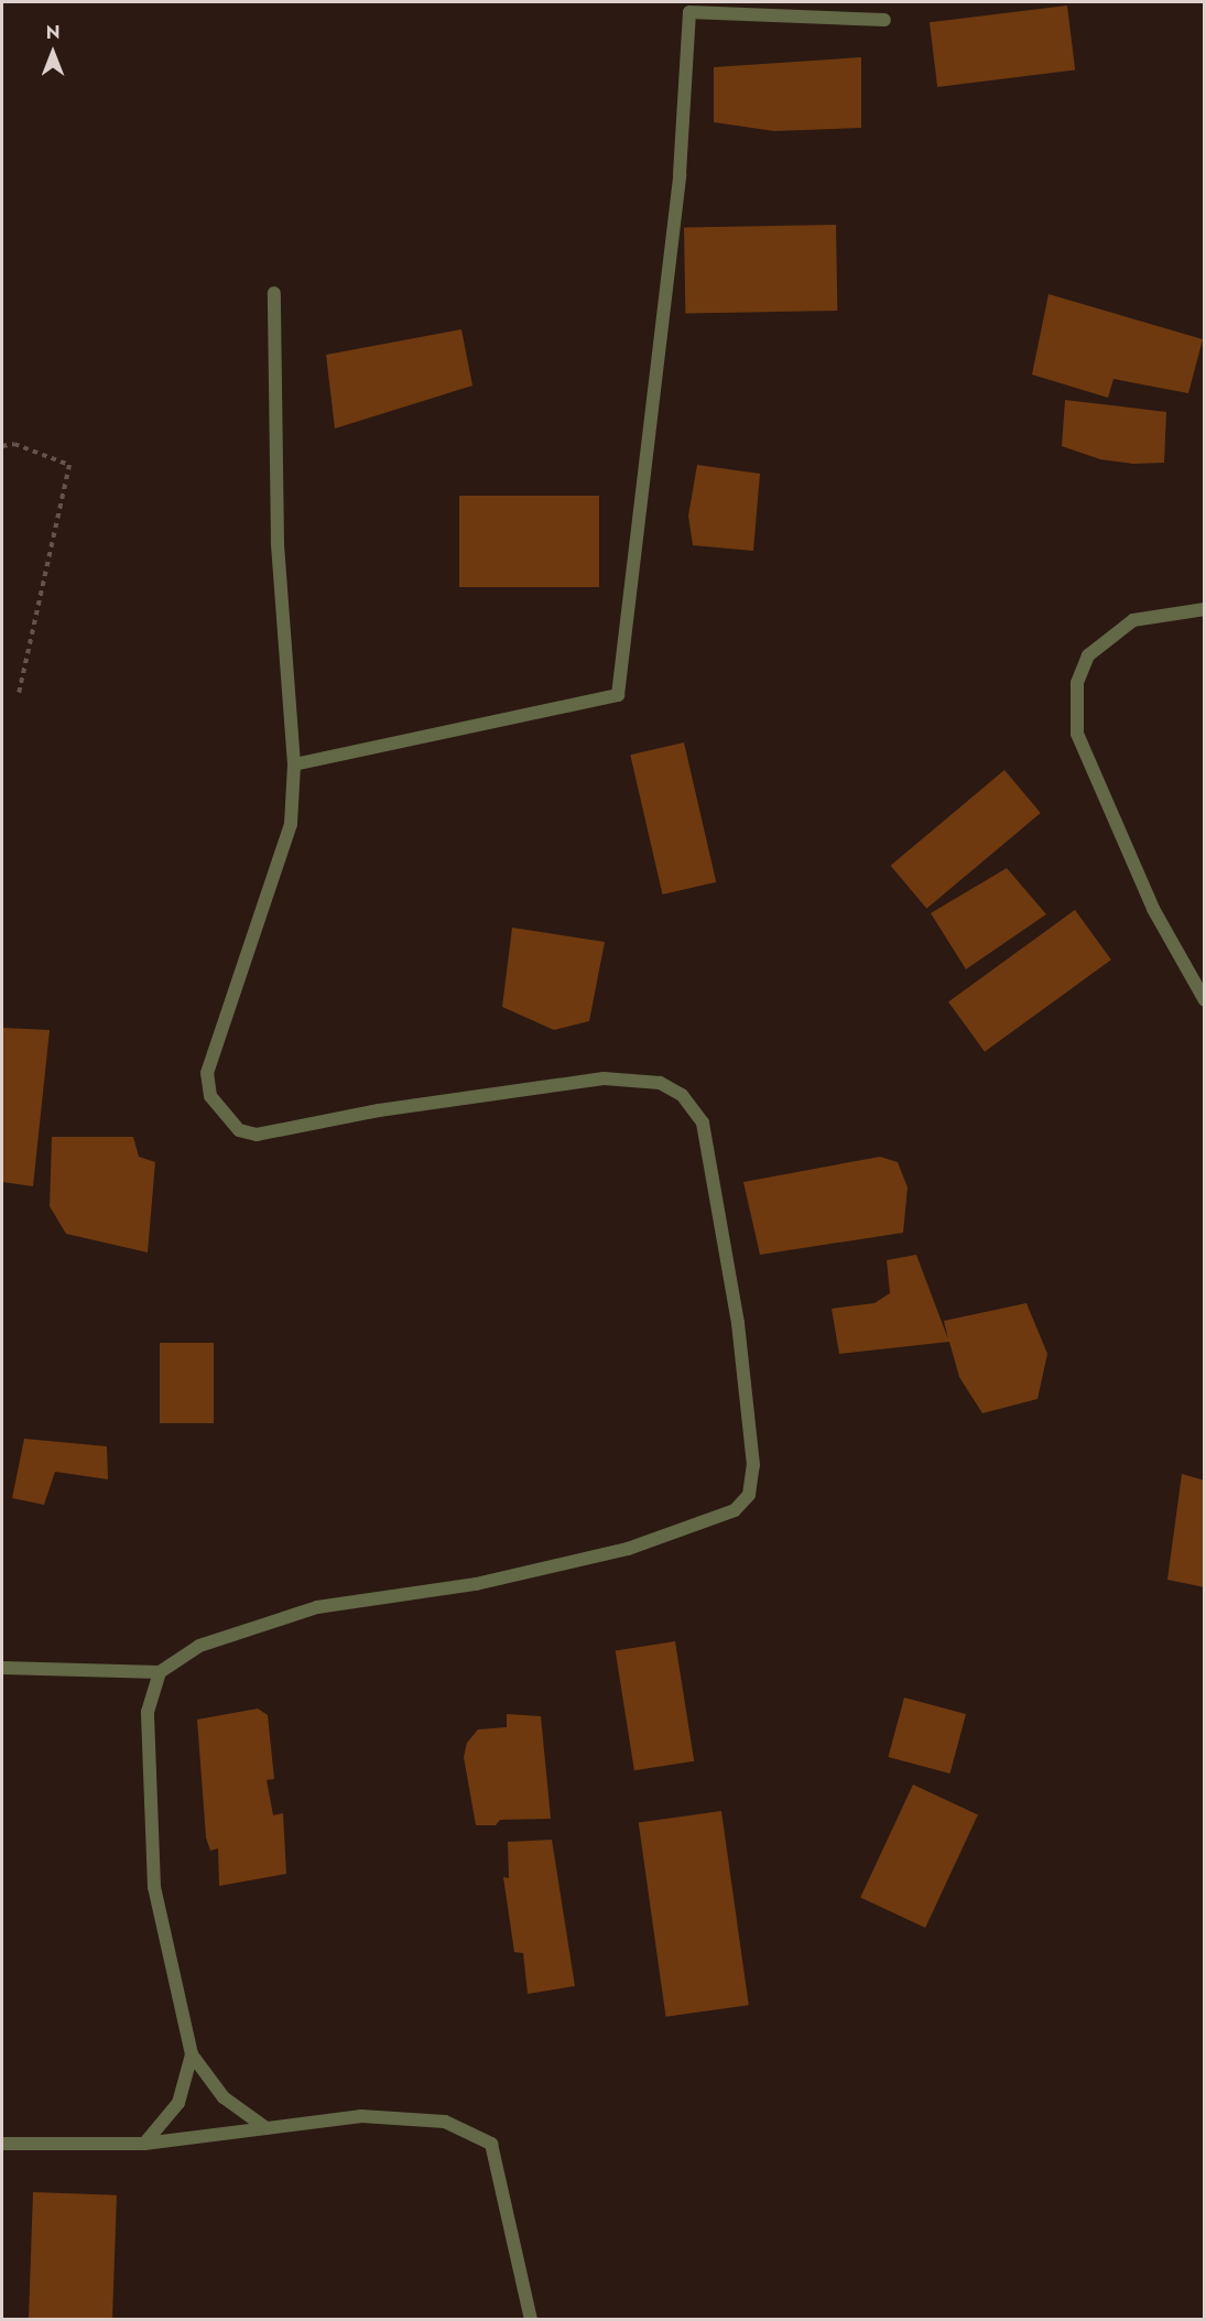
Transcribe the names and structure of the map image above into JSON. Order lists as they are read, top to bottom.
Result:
{
  "north": "top"
}
